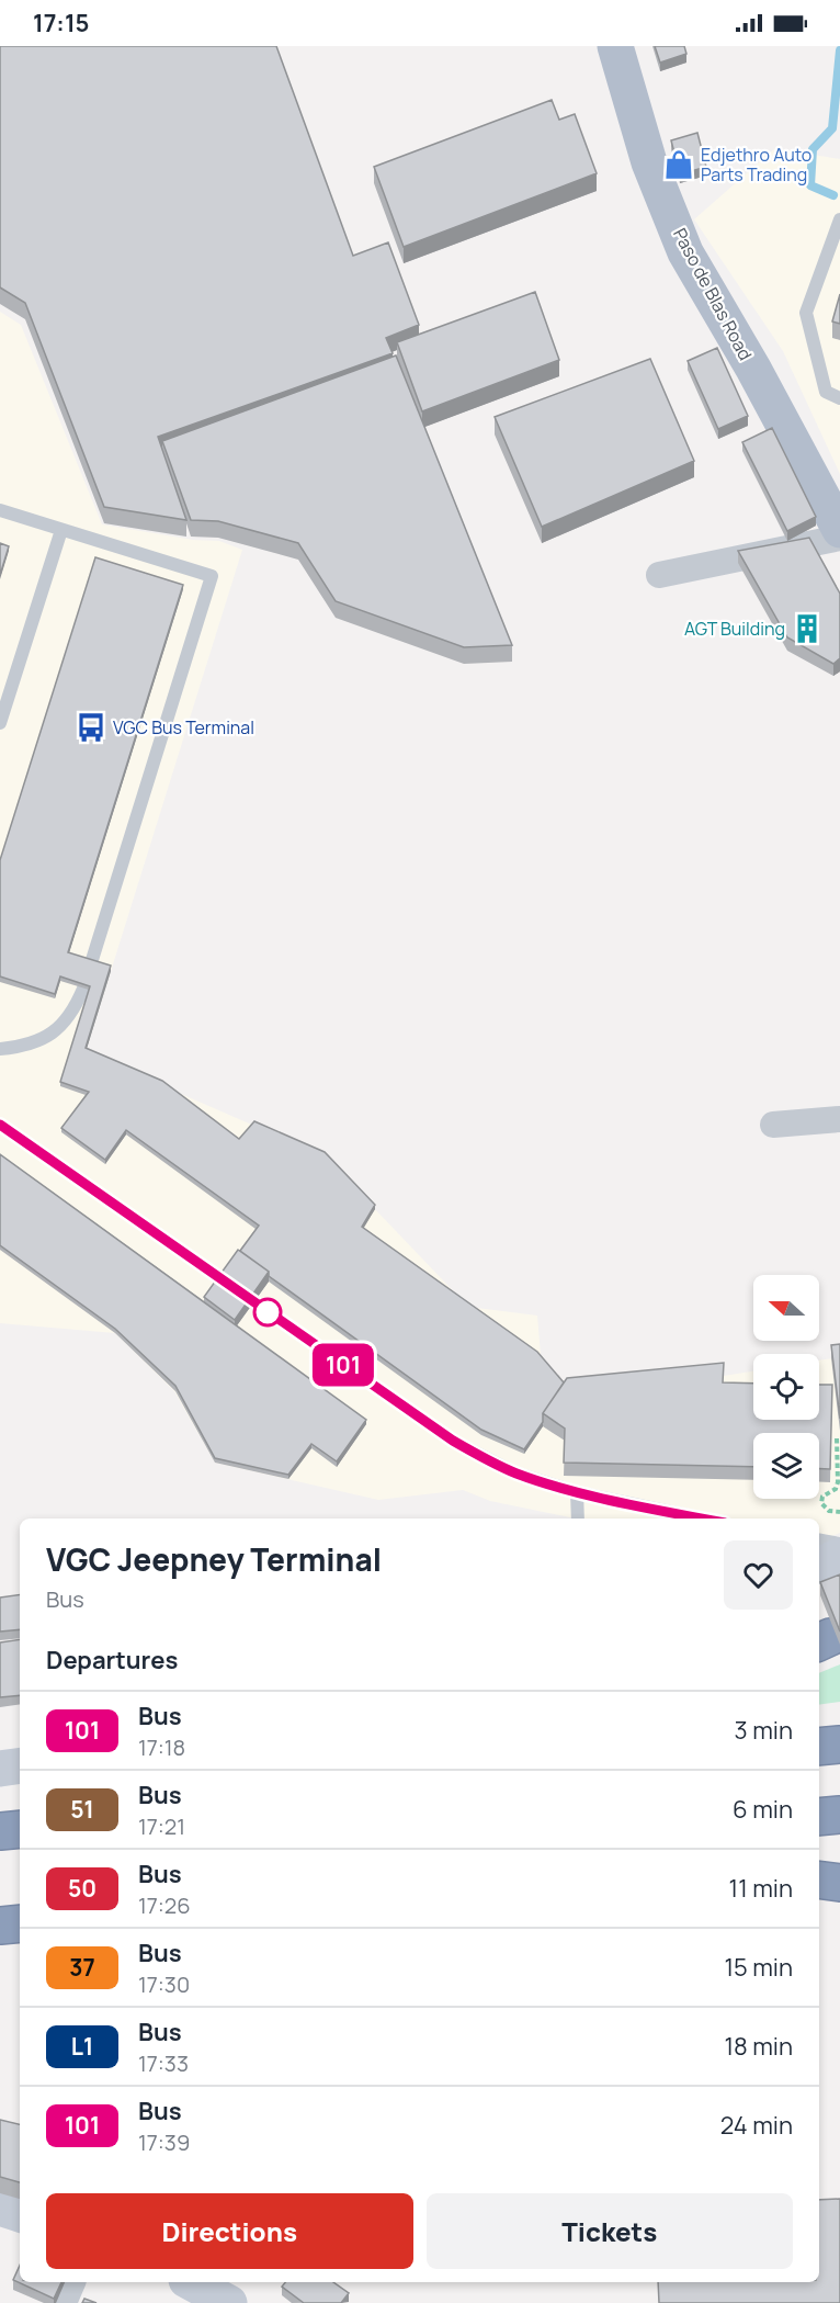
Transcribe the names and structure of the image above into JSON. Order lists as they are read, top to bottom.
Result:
{
  "streets": {
    "main road": ["Paso de Blas Road"]
  },
  "places": {
    "shop": ["Edjethro Auto Parts Trading"],
    "building": ["AGT Building"],
    "bus stop": ["VGC Bus Terminal"]
  },
  "lines": ["bus line 101"],
  "north": "left",
  "page": {
    "status": "17:15",
    "on_map": "101",
    "heading": [
      ["VGC Jeepney Terminal", "Bus"],
      "Departures"
    ],
    "list": [
      {
        "mark": "101",
        "name": "Bus",
        "note": "17:18",
        "value": "3 min"
      },
      {
        "mark": "51",
        "name": "Bus",
        "note": "17:21",
        "value": "6 min"
      },
      {
        "mark": "50",
        "name": "Bus",
        "note": "17:26",
        "value": "11 min"
      },
      {
        "mark": "37",
        "name": "Bus",
        "note": "17:30",
        "value": "15 min"
      },
      {
        "mark": "L1",
        "name": "Bus",
        "note": "17:33",
        "value": "18 min"
      },
      {
        "mark": "101",
        "name": "Bus",
        "note": "17:39",
        "value": "24 min"
      }
    ],
    "buttons": ["Directions", "Tickets"]
  }
}
